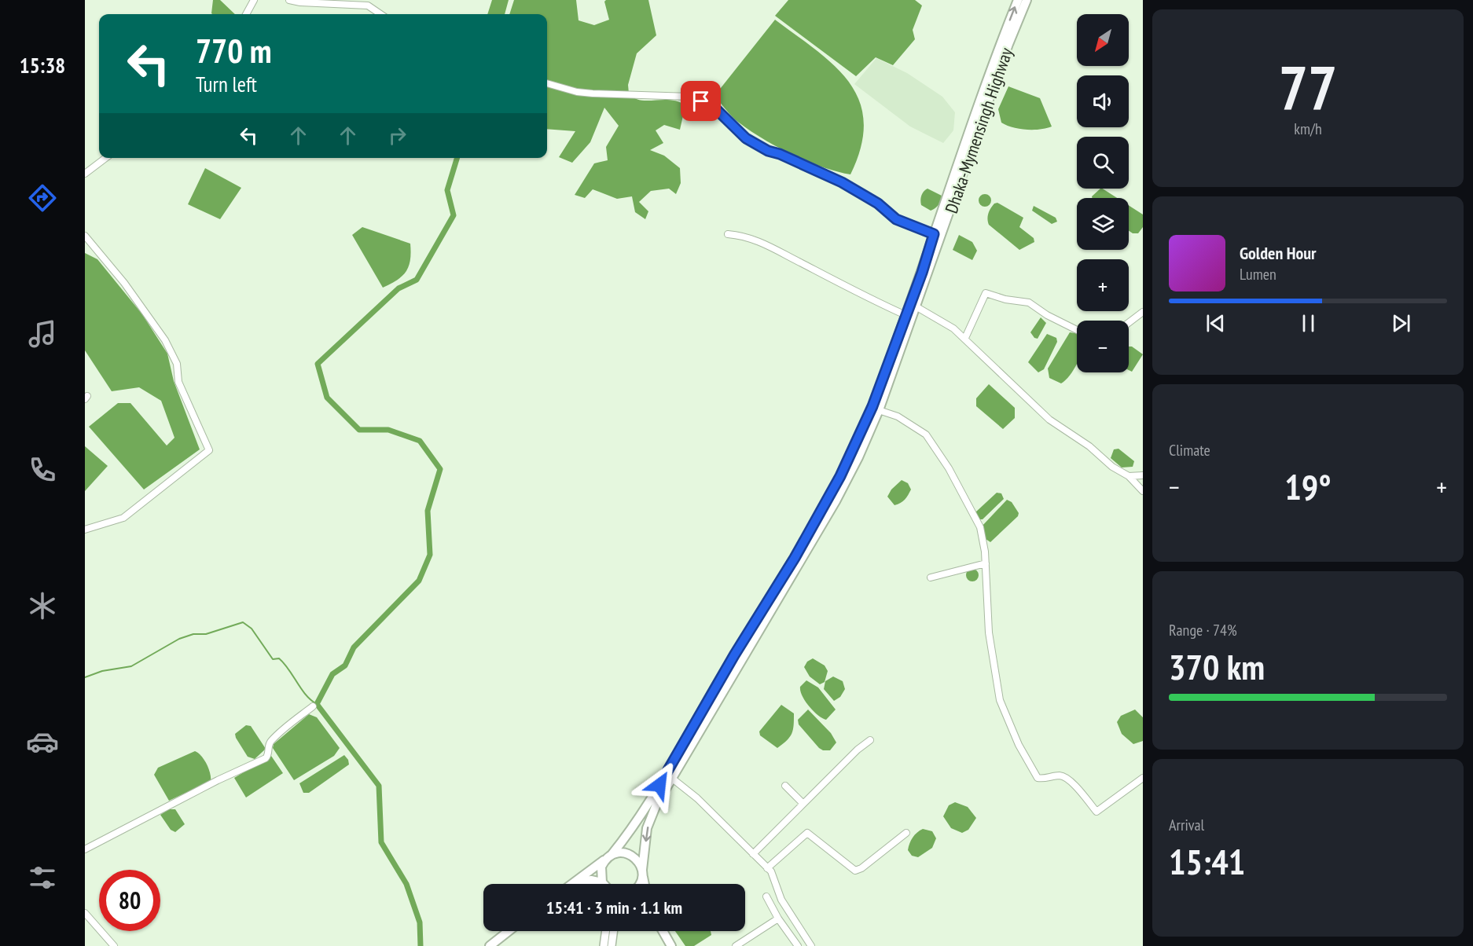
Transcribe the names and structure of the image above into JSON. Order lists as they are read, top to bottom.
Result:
{
  "streets": {
    "highway": ["Dhaka-Mymensingh Highway"]
  },
  "north": "bottom left",
  "page": {
    "tabs": "15:38",
    "tile": [
      ["77", "km/h"],
      "Climate",
      ["Range · 74%", "370 km"],
      ["Arrival", "15:41"]
    ],
    "map_buttons": ["+", "−"],
    "turn": ["770 m", "Turn left"],
    "song": ["Golden Hour", "Lumen"],
    "heat": ["−", "19°", "+"],
    "limit": "80",
    "trip": "15:41 · 3 min · 1.1 km"
  }
}
